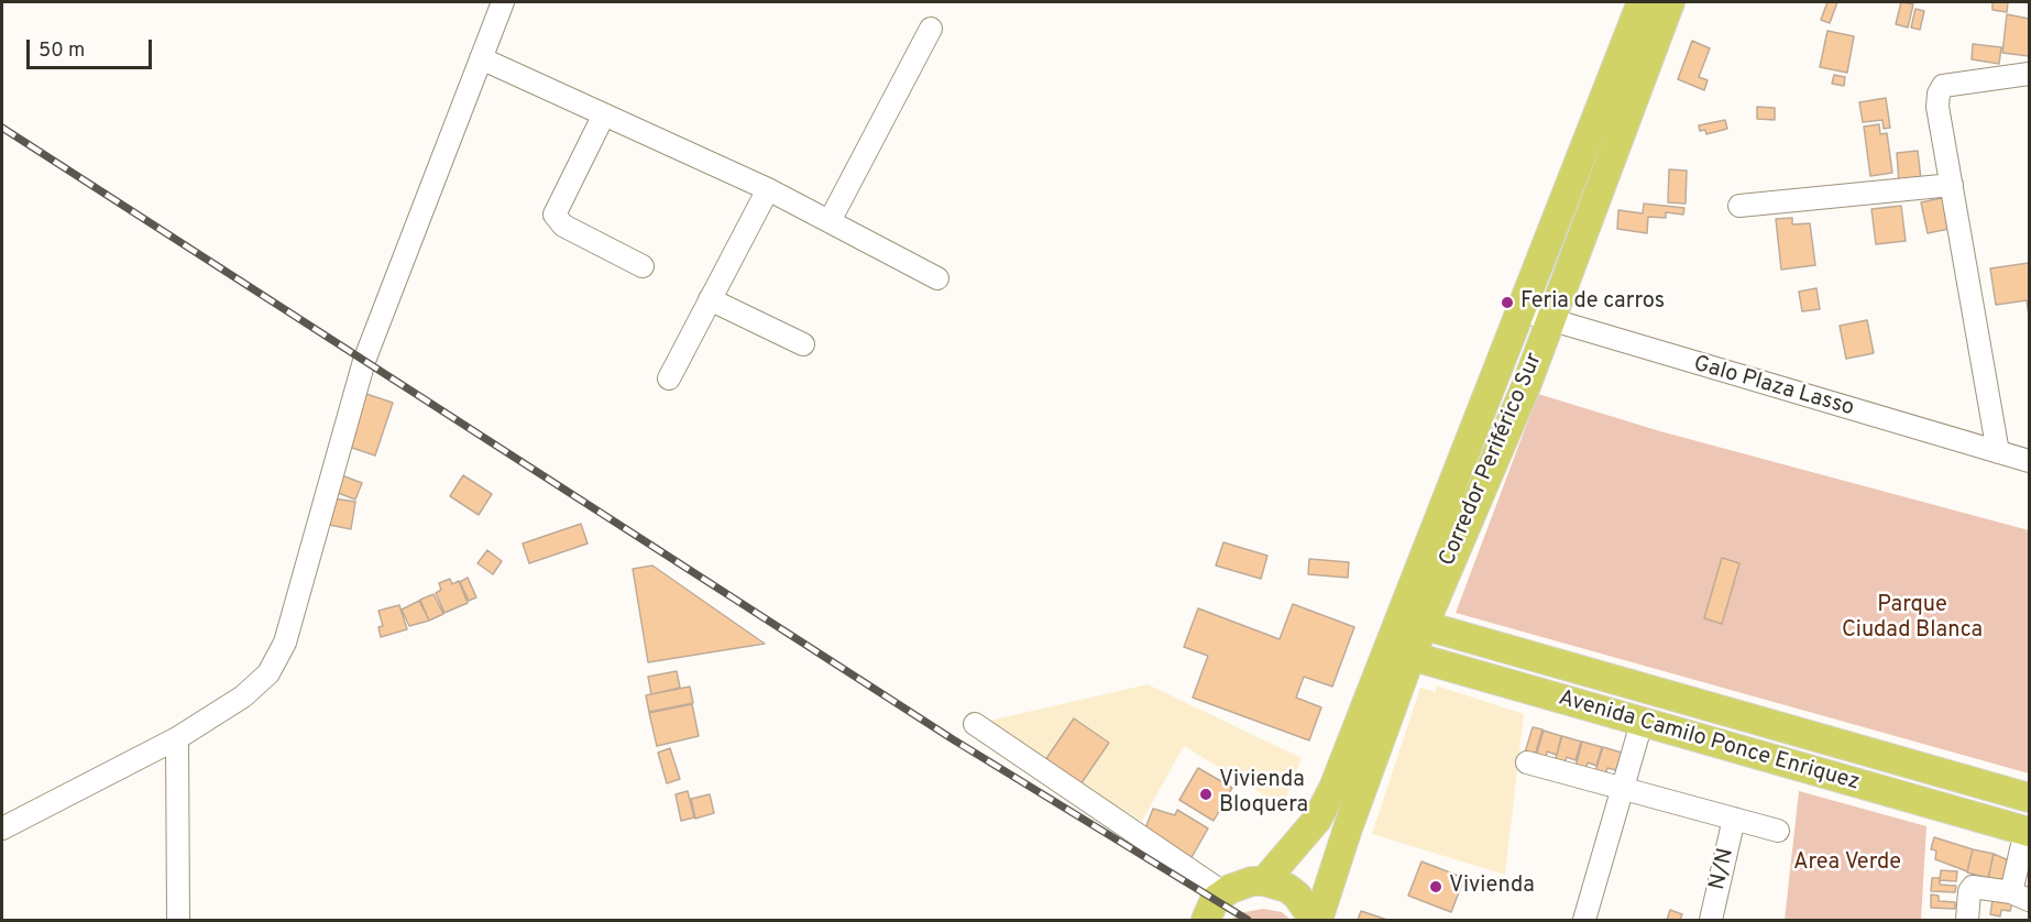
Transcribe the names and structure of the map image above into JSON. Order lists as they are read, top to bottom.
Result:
{
  "streets": {
    "main road": ["Corredor Periférico Sur", "Avenida Camilo Ponce Enriquez"],
    "street": ["Galo Plaza Lasso", "N/N"]
  },
  "crossings": [
    ["Galo Plaza Lasso", "Corredor Periférico Sur"],
    ["Corredor Periférico Sur", "Avenida Camilo Ponce Enriquez"]
  ],
  "parks": ["Parque Ciudad Blanca", "Area Verde"],
  "places": ["Feria de carros", "Vivienda Bloquera", "Vivienda"],
  "scale_bar": "50 m"
}
